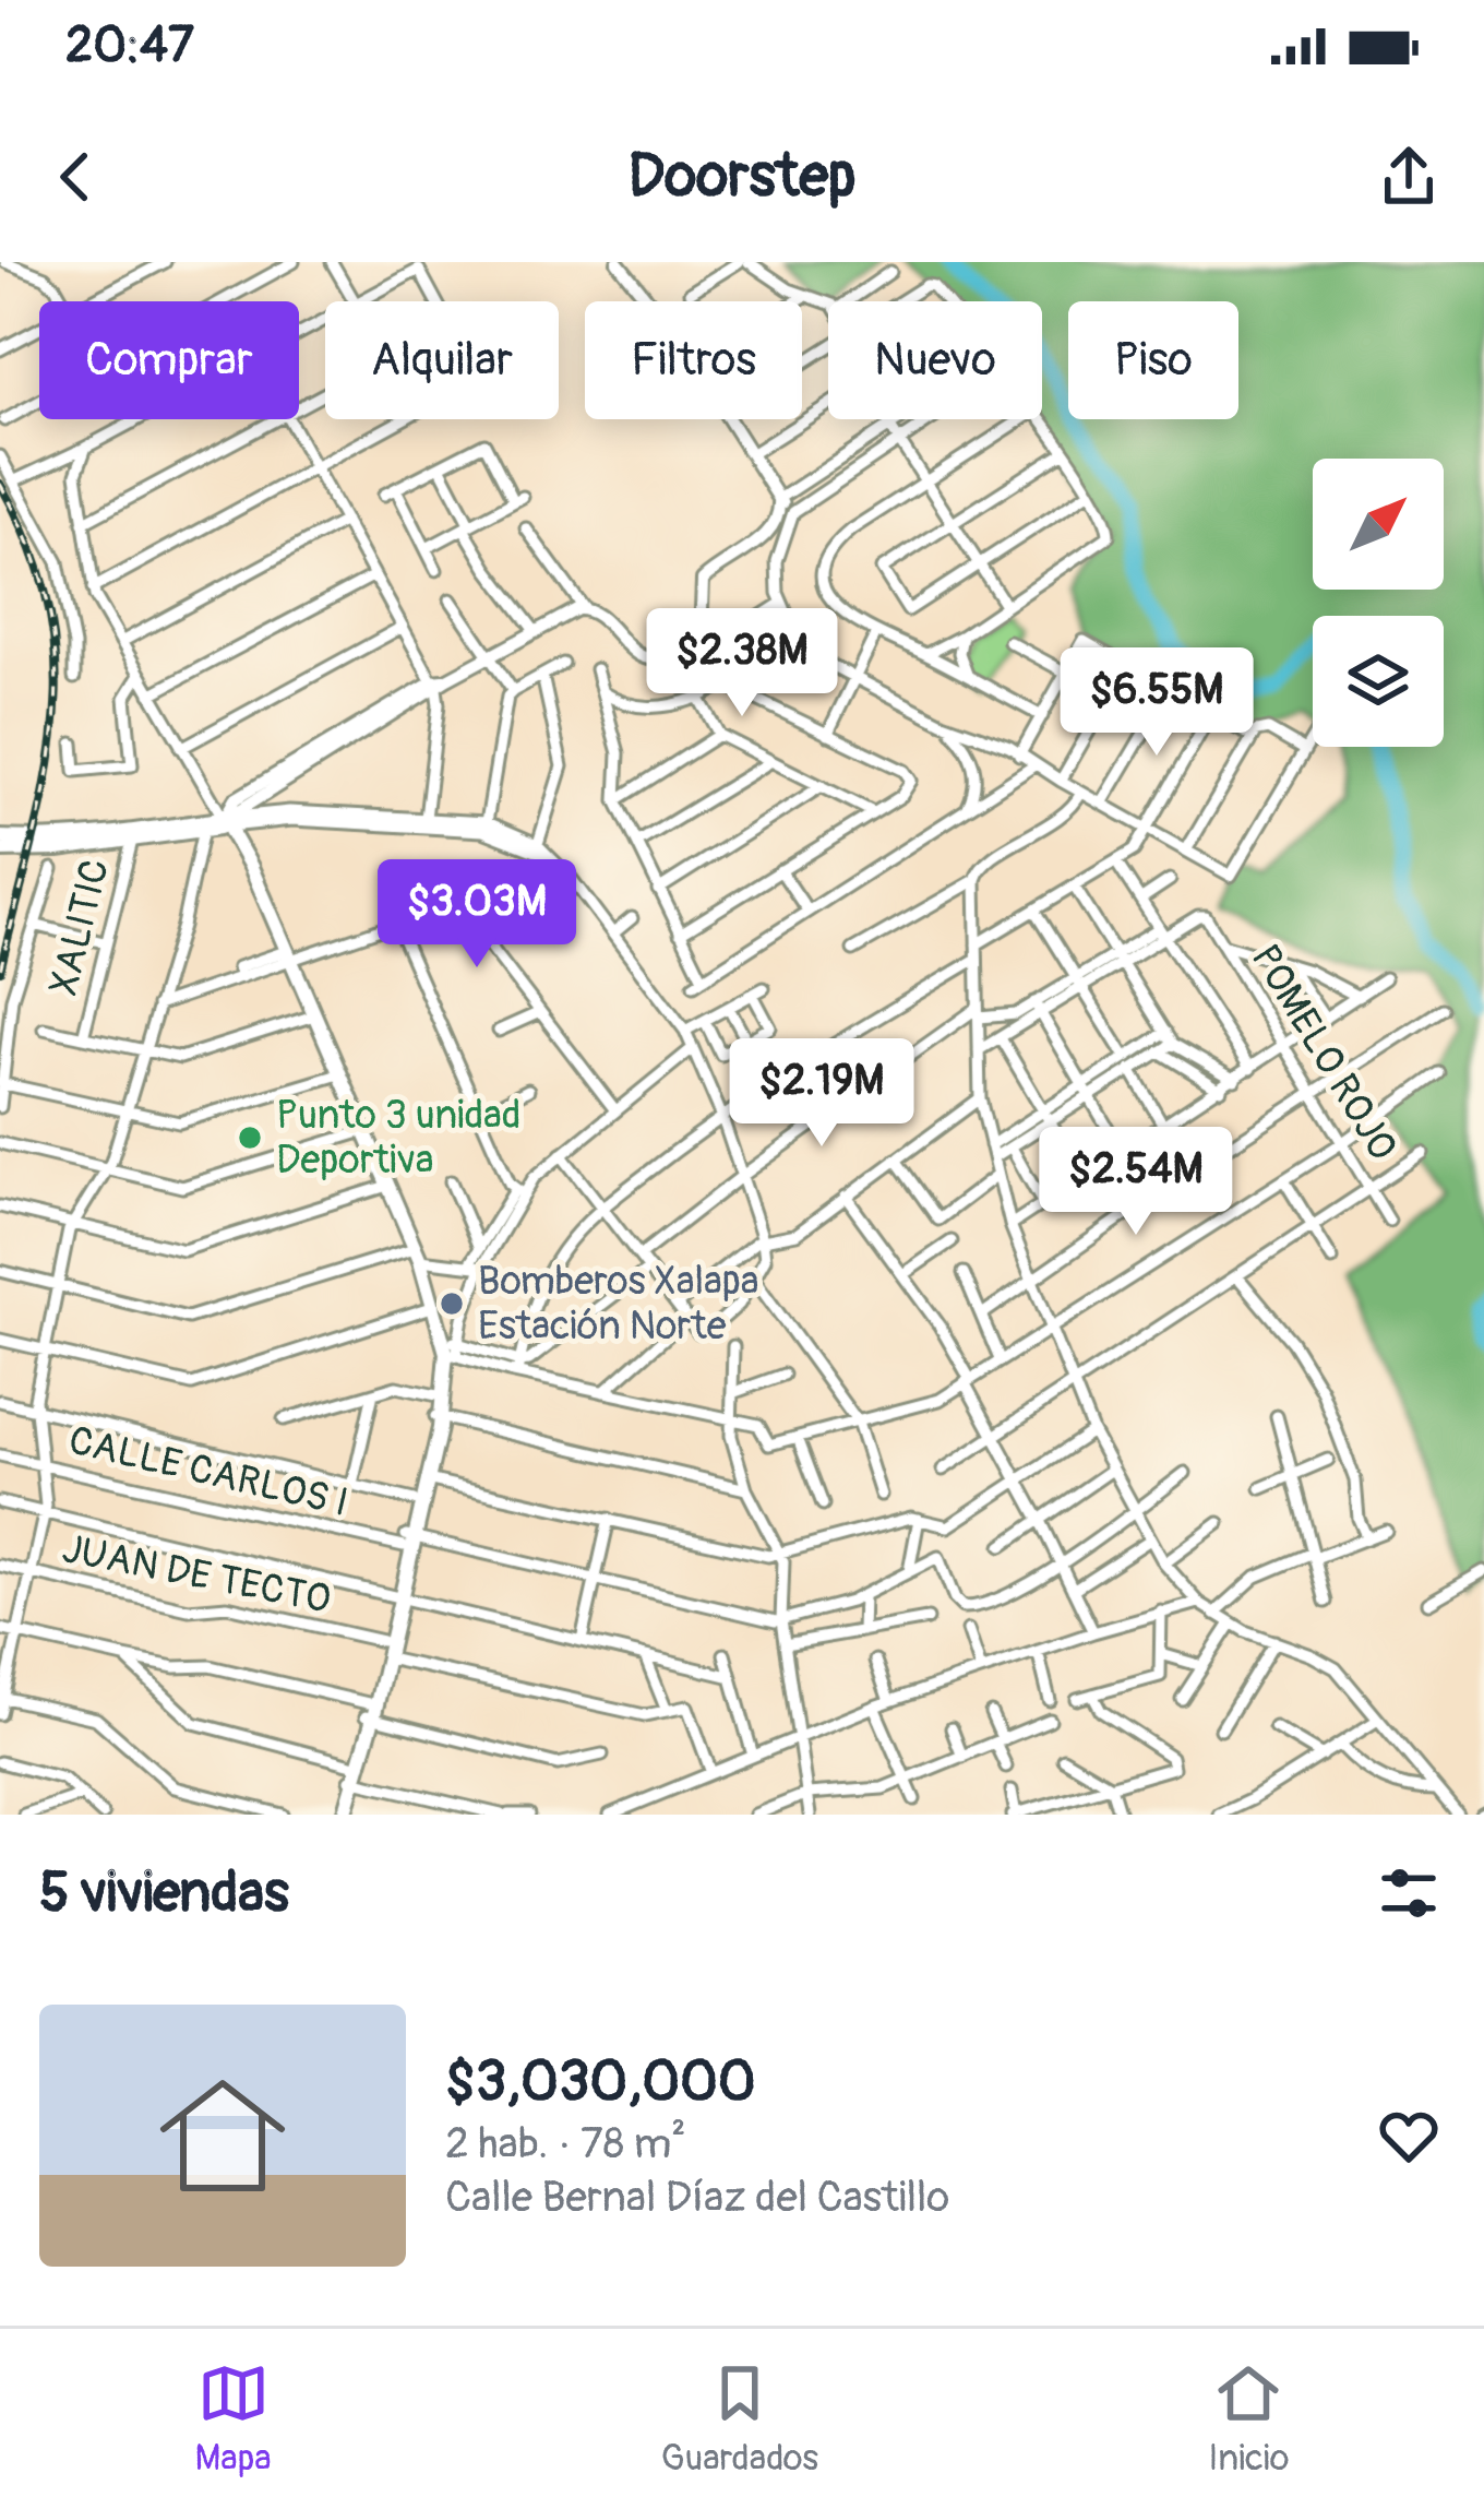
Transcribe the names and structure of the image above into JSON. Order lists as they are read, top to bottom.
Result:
{
  "streets": {
    "street": [
      "XALITIC",
      "POMELO ROJO",
      "CALLE CARLOS I",
      "JUAN DE TECTO"
    ]
  },
  "places": ["Punto 3 unidad Deportiva", "Bomberos Xalapa Estación Norte"],
  "north": "top right",
  "page": {
    "status": "20:47",
    "header": "Doorstep",
    "chip": [
      "Comprar",
      "Alquilar",
      "Filtros",
      "Nuevo",
      "Piso"
    ],
    "price": [
      "$2.38M",
      "$6.55M",
      "$3.03M",
      "$2.19M",
      "$2.54M"
    ],
    "heading": "5 viviendas",
    "list": [
      {
        "name": "$3,030,000",
        "note": "2 hab. · 78 m² · Calle Bernal Díaz del Castillo"
      }
    ],
    "tabs": ["Mapa", "Guardados", "Inicio"]
  }
}
